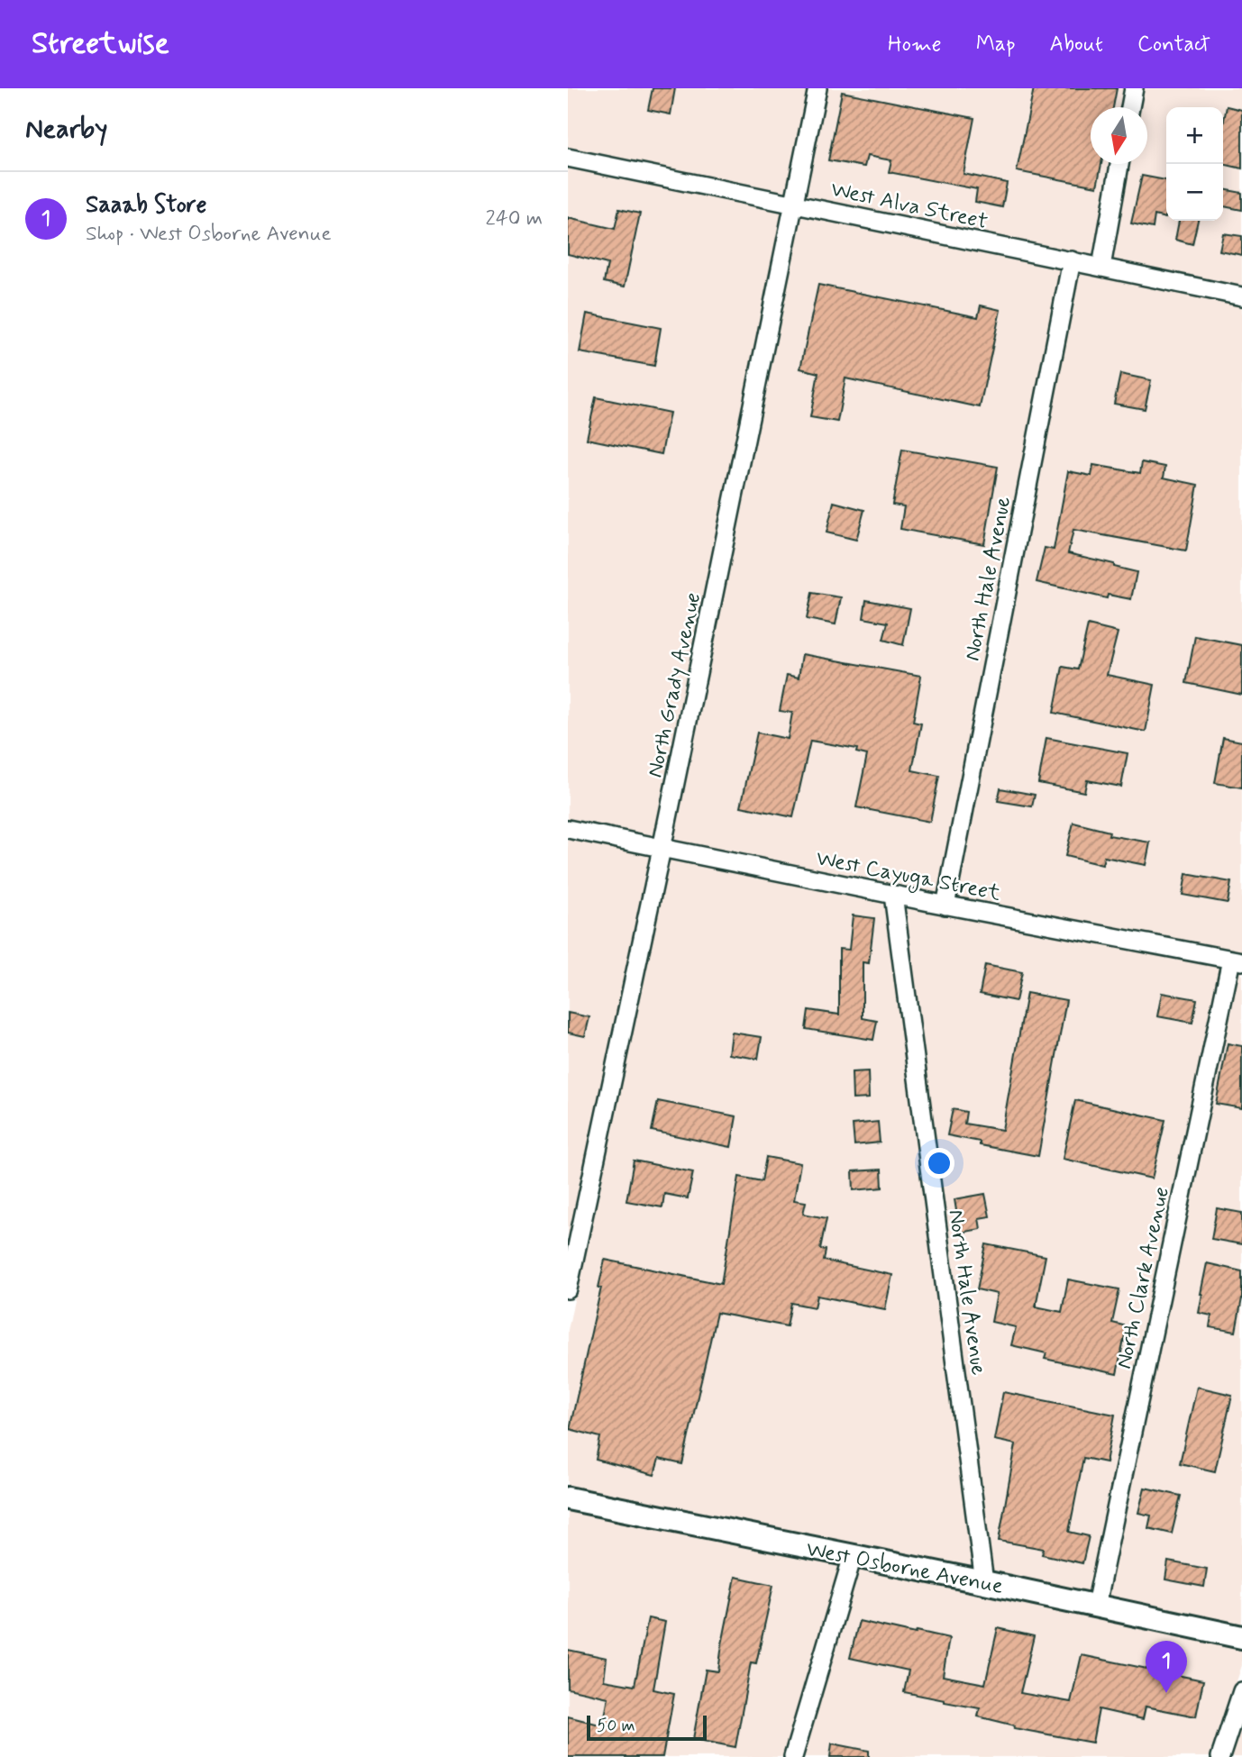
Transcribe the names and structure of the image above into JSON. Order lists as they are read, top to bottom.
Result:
{
  "streets": {
    "street": [
      "West Alva Street",
      "North Hale Avenue",
      "North Grady Avenue",
      "West Cayuga Street",
      "North Clark Avenue",
      "West Osborne Avenue"
    ]
  },
  "crossings": [
    ["West Alva Street", "North Hale Avenue"],
    ["West Alva Street", "North Grady Avenue"],
    ["North Hale Avenue", "West Cayuga Street"],
    ["North Hale Avenue", "West Osborne Avenue"],
    ["North Grady Avenue", "West Cayuga Street"],
    ["West Cayuga Street", "North Clark Avenue"],
    ["North Clark Avenue", "West Osborne Avenue"]
  ],
  "scale_bar": "50 m",
  "north": "bottom",
  "page": {
    "header": "Streetwise",
    "nav": [
      "Home",
      "Map",
      "About",
      "Contact"
    ],
    "heading": "Nearby",
    "map_buttons": ["+", "−"],
    "list": [
      {
        "mark": "1",
        "name": "Saaab Store",
        "note": "Shop · West Osborne Avenue",
        "value": "240 m"
      }
    ],
    "pins": "1",
    "scale": "50 m"
  }
}
